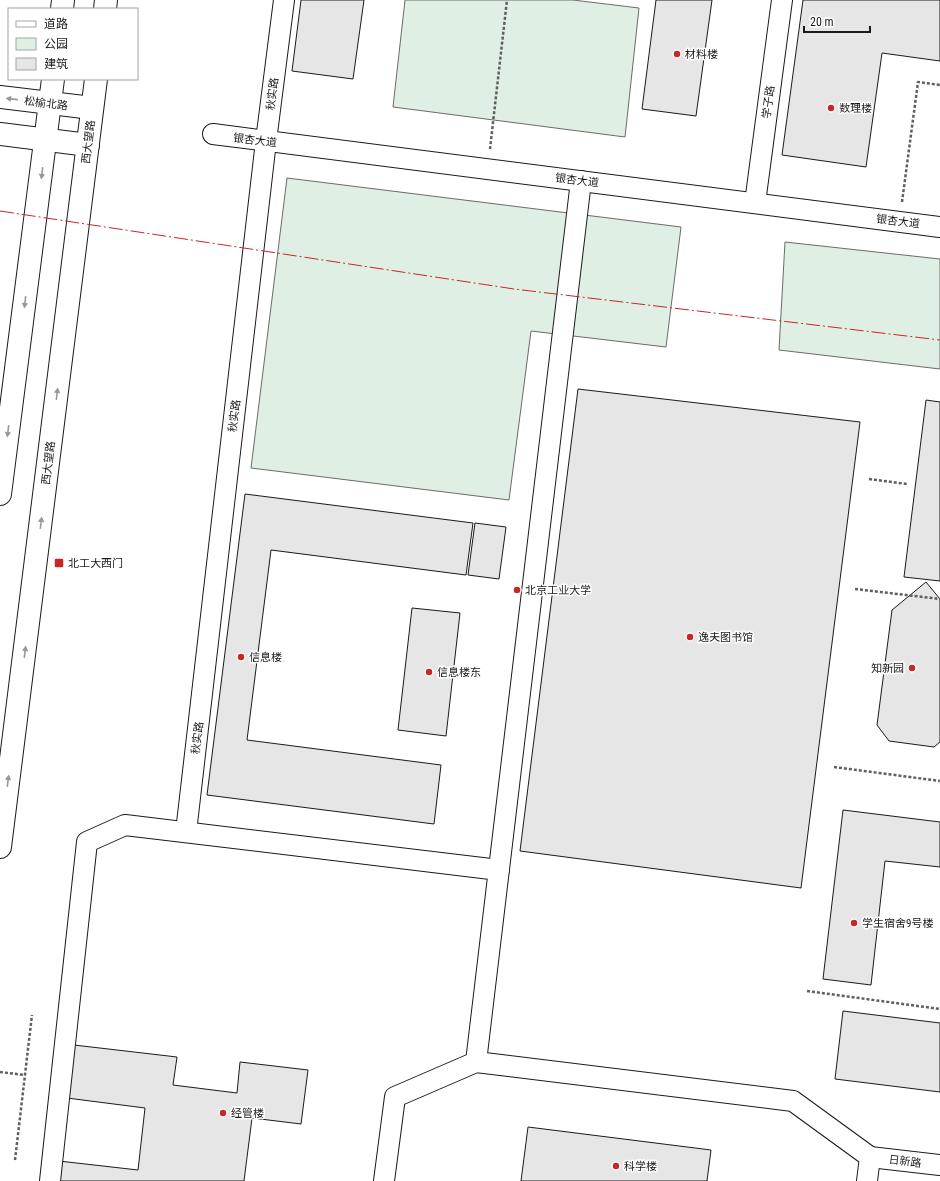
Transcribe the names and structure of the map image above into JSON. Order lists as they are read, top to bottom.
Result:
{
  "streets": {
    "main road": ["松榆北路", "西大望路"],
    "street": [
      "秋实路",
      "学子路",
      "银杏大道",
      "日新路"
    ]
  },
  "crossings": [
    ["秋实路", "银杏大道"],
    ["学子路", "银杏大道"],
    ["松榆北路", "西大望路"]
  ],
  "places": {
    "other": [
      "材料楼",
      "数理楼",
      "北京工业大学",
      "逸夫图书馆",
      "信息楼",
      "知新园",
      "信息楼东",
      "学生宿舍9号楼",
      "经管楼",
      "科学楼"
    ],
    "transit": ["北工大西门"]
  },
  "legend": ["道路", "公园", "建筑"],
  "scale_bar": "20 m"
}
